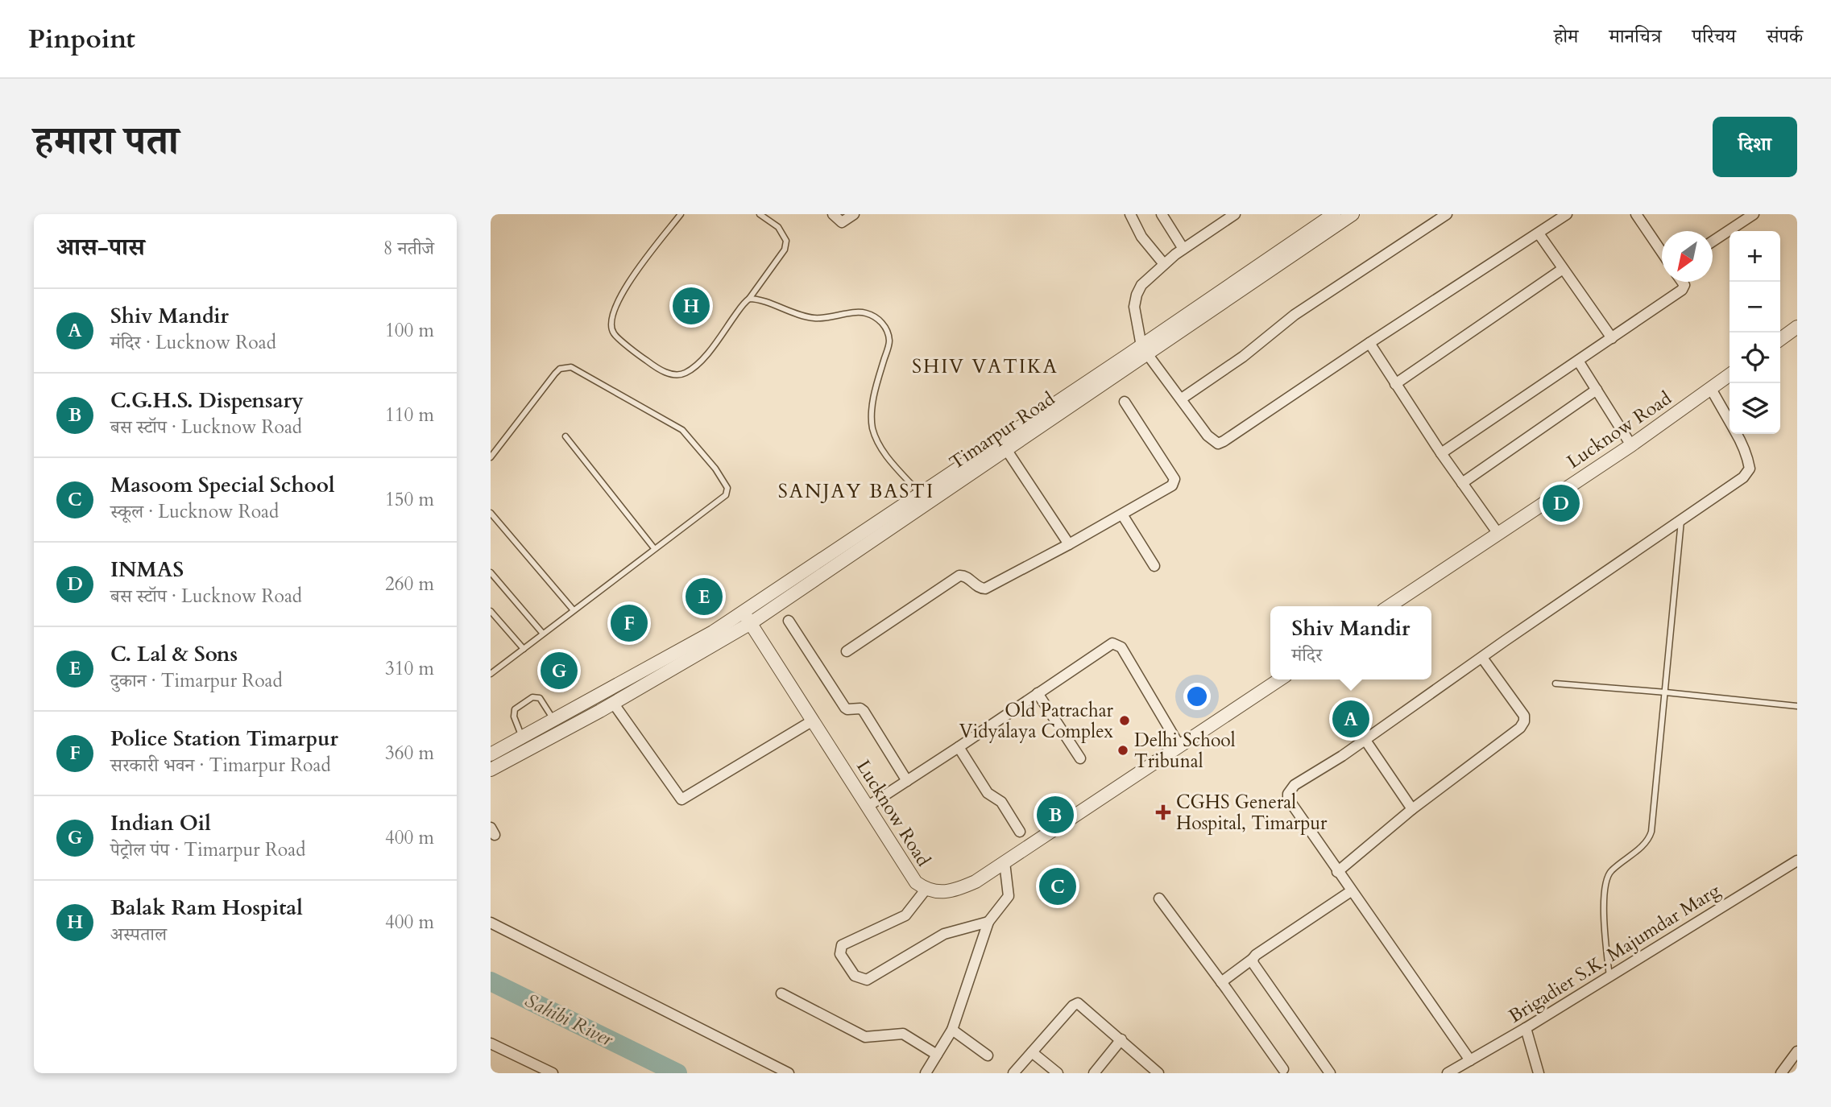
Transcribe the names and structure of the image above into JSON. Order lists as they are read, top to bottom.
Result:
{
  "streets": {
    "street": ["Lucknow Road", "Timarpur Road", "Brigadier S.K. Majumdar Marg"]
  },
  "crossings": [
    ["Lucknow Road", "Timarpur Road"]
  ],
  "districts": ["SHIV VATIKA", "SANJAY BASTI"],
  "water": ["Sahibi River"],
  "places": {
    "other": ["Old Patrachar Vidyalaya Complex", "Delhi School Tribunal"],
    "health": ["CGHS General Hospital, Timarpur"]
  },
  "north": "bottom left",
  "page": {
    "header": "Pinpoint",
    "nav": [
      "होम",
      "मानचित्र",
      "परिचय",
      "संपर्क"
    ],
    "title": "हमारा पता",
    "buttons": "दिशा",
    "heading": ["आस-पास", "8 नतीजे"],
    "map_buttons": ["+", "−"],
    "pins": [
      "H",
      "D",
      "E",
      "F",
      "G",
      "A",
      "B",
      "C"
    ],
    "list": [
      {
        "mark": "A",
        "name": "Shiv Mandir",
        "note": "मंदिर · Lucknow Road",
        "value": "100 m"
      },
      {
        "mark": "B",
        "name": "C.G.H.S. Dispensary",
        "note": "बस स्टॉप · Lucknow Road",
        "value": "110 m"
      },
      {
        "mark": "C",
        "name": "Masoom Special School",
        "note": "स्कूल · Lucknow Road",
        "value": "150 m"
      },
      {
        "mark": "D",
        "name": "INMAS",
        "note": "बस स्टॉप · Lucknow Road",
        "value": "260 m"
      },
      {
        "mark": "E",
        "name": "C. Lal & Sons",
        "note": "दुकान · Timarpur Road",
        "value": "310 m"
      },
      {
        "mark": "F",
        "name": "Police Station Timarpur",
        "note": "सरकारी भवन · Timarpur Road",
        "value": "360 m"
      },
      {
        "mark": "G",
        "name": "Indian Oil",
        "note": "पेट्रोल पंप · Timarpur Road",
        "value": "400 m"
      },
      {
        "mark": "H",
        "name": "Balak Ram Hospital",
        "note": "अस्पताल",
        "value": "400 m"
      }
    ],
    "popup": ["Shiv Mandir", "मंदिर"]
  }
}
